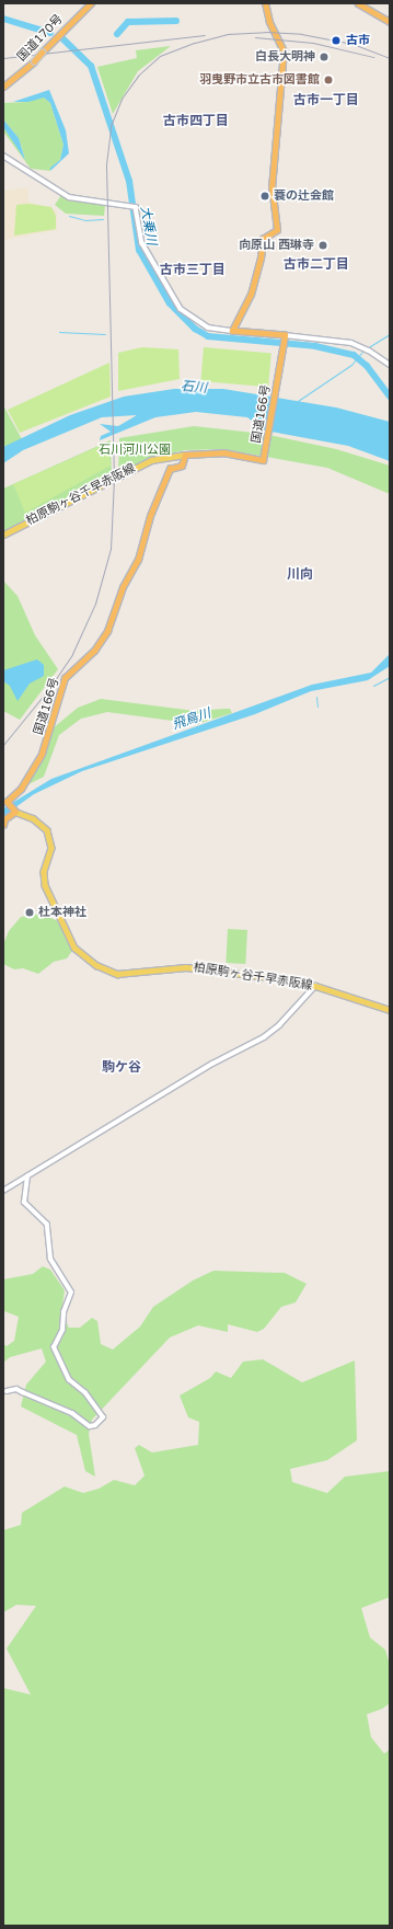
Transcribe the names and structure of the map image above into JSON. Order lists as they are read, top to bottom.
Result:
{
  "streets": {
    "highway": ["国道170号", "国道166号"],
    "main road": ["柏原駒ヶ谷千早赤阪線"]
  },
  "crossings": [
    ["国道166号", "柏原駒ヶ谷千早赤阪線"]
  ],
  "districts": [
    "古市一丁目",
    "古市四丁目",
    "古市二丁目",
    "古市三丁目",
    "川向",
    "駒ケ谷"
  ],
  "water": ["大乗川", "石川", "飛鳥川"],
  "parks": ["石川河川公園"],
  "places": [
    "古市",
    "白長大明神",
    "羽曳野市立古市図書館",
    "蓑の辻会館",
    "向原山 西琳寺",
    "杜本神社"
  ]
}
